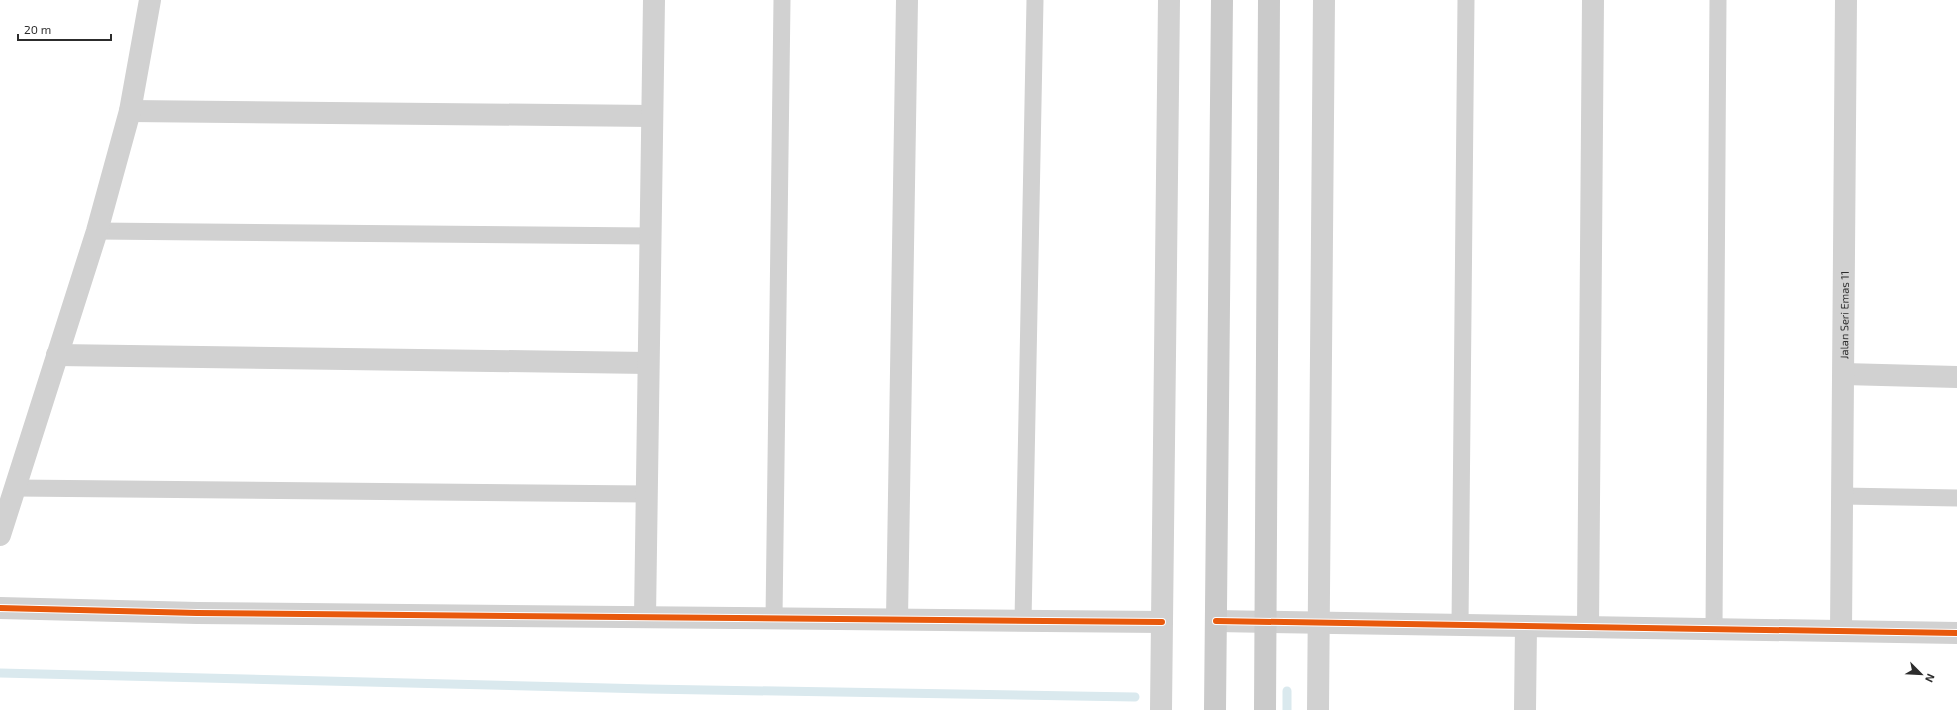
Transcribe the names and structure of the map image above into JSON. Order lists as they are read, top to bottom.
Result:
{
  "streets": {
    "street": ["Jalan Seri Emas 11"]
  },
  "scale_bar": "20 m",
  "north": "bottom right"
}
